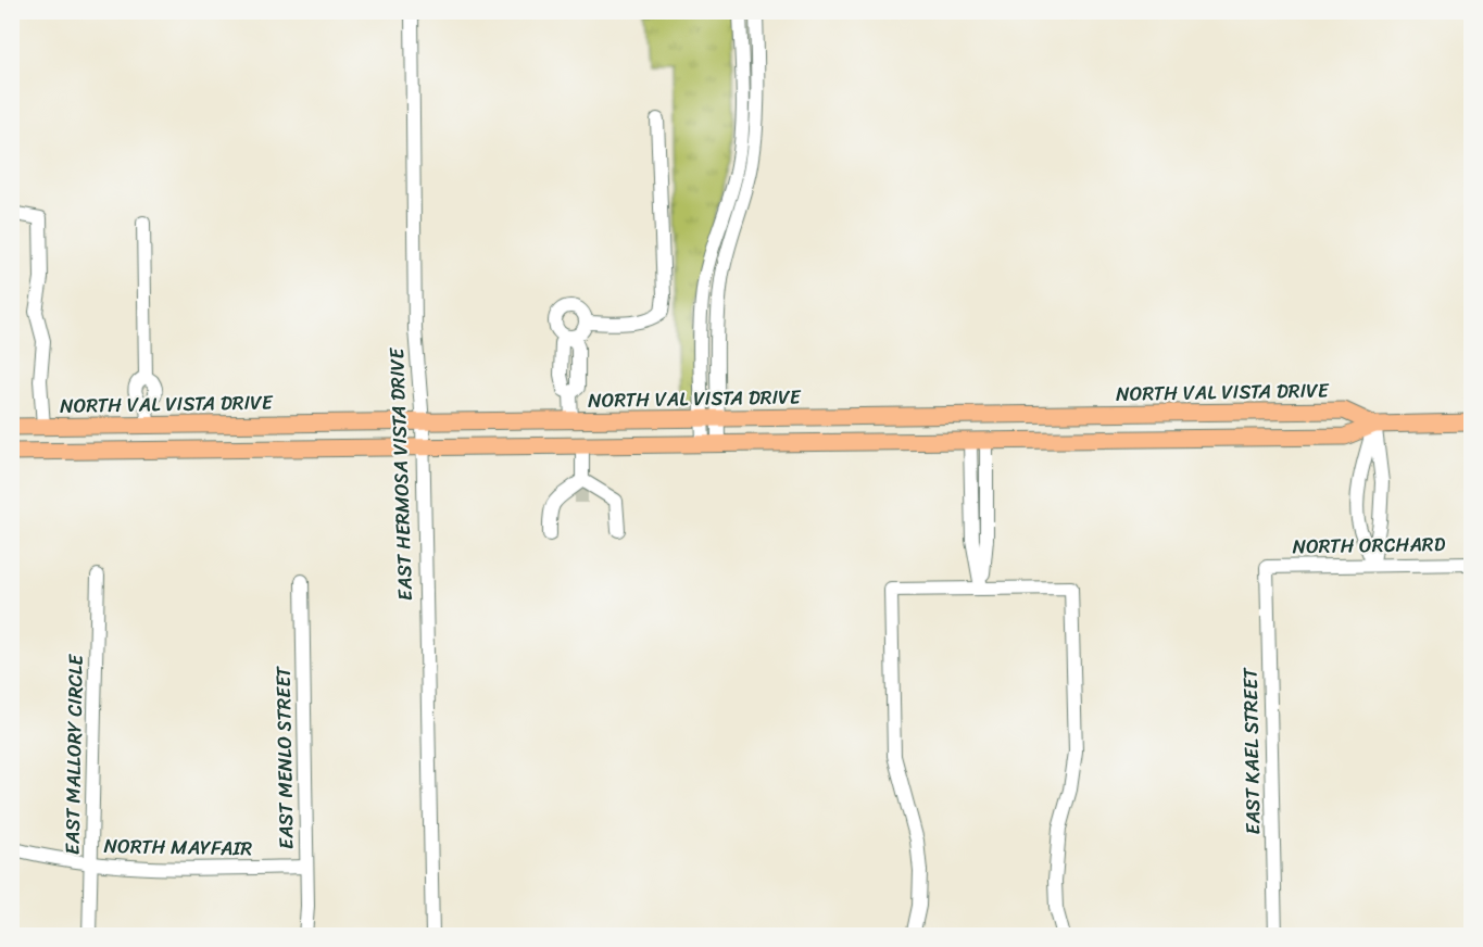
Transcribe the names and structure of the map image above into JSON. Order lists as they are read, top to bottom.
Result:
{
  "streets": {
    "main road": ["NORTH VAL VISTA DRIVE"],
    "street": [
      "EAST HERMOSA VISTA DRIVE",
      "NORTH ORCHARD",
      "EAST KAEL STREET",
      "EAST MALLORY CIRCLE",
      "EAST MENLO STREET",
      "NORTH MAYFAIR"
    ]
  },
  "crossings": [
    ["NORTH VAL VISTA DRIVE", "EAST HERMOSA VISTA DRIVE"],
    ["NORTH ORCHARD", "EAST KAEL STREET"],
    ["EAST MALLORY CIRCLE", "NORTH MAYFAIR"],
    ["EAST MENLO STREET", "NORTH MAYFAIR"]
  ]
}
